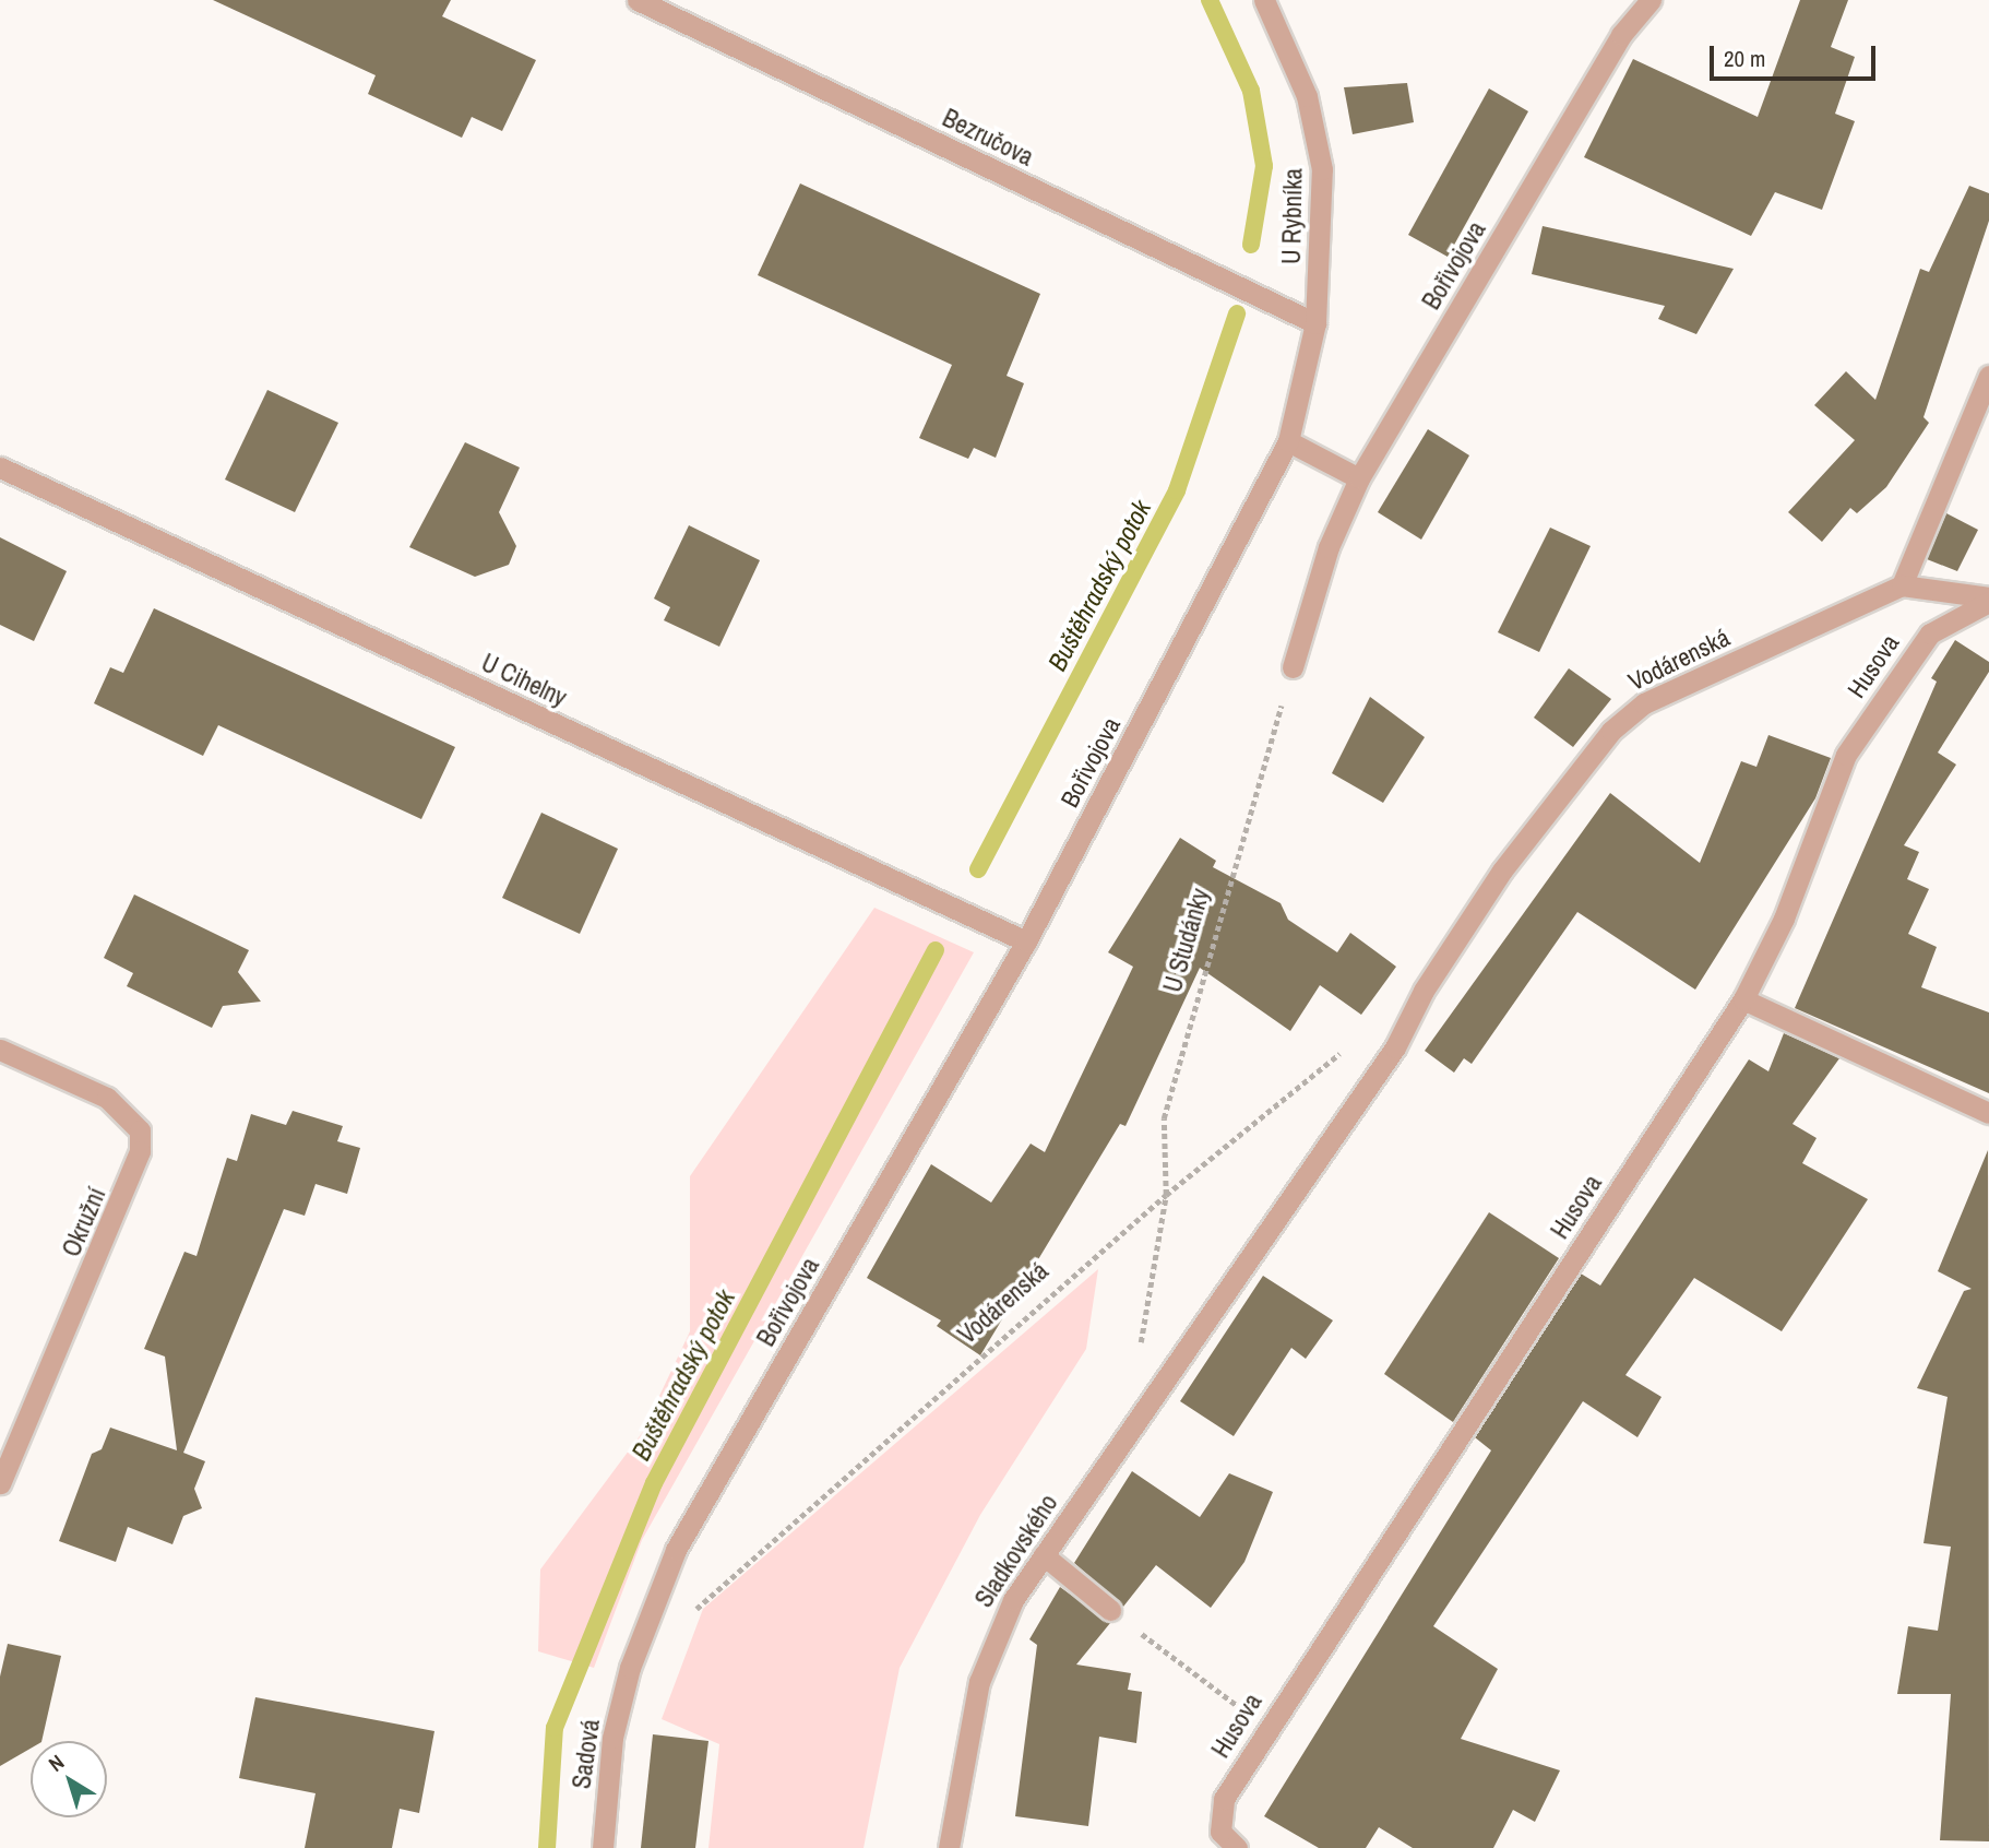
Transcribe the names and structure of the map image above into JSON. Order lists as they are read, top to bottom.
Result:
{
  "streets": {
    "street": [
      "Bezručova",
      "U Rybníka",
      "Bořivojova",
      "Vodárenská",
      "Husova",
      "U Cihelny",
      "Okružní",
      "Sladkovského",
      "Sadová"
    ],
    "path": ["U Studánky"]
  },
  "crossings": [
    ["Bezručova", "U Rybníka"],
    ["U Rybníka", "Bořivojova"],
    ["Bořivojova", "U Cihelny"],
    ["Bořivojova", "Sadová"],
    ["Vodárenská", "U Studánky"],
    ["Vodárenská", "Sladkovského"]
  ],
  "water": ["Buštěhradský potok"],
  "scale_bar": "20 m",
  "north": "top left"
}
